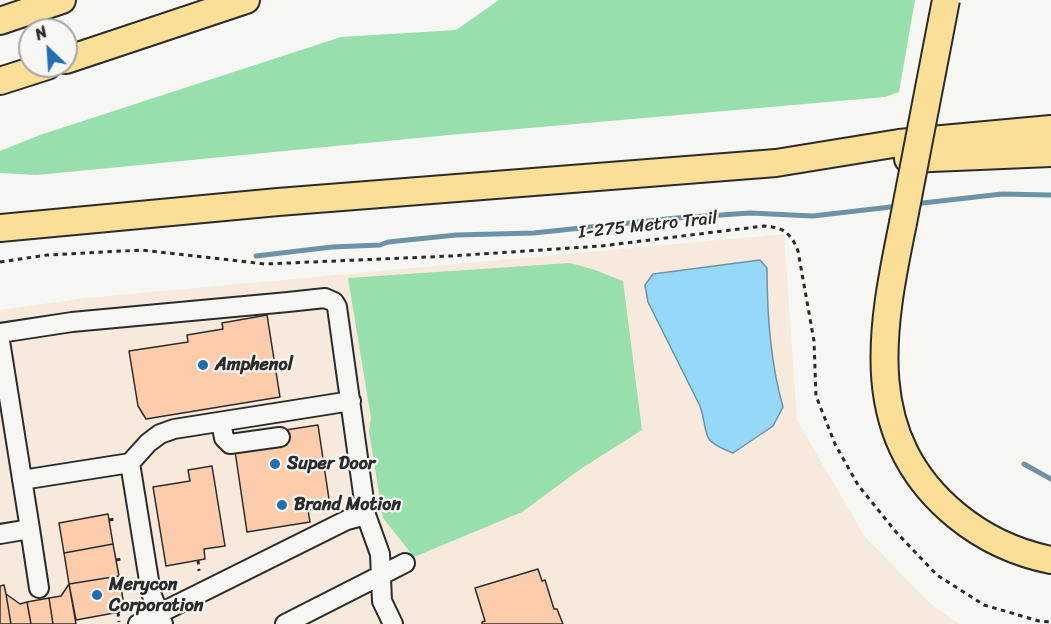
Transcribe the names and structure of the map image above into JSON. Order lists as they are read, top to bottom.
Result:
{
  "streets": {
    "path": ["I-275 Metro Trail"]
  },
  "places": [
    "Amphenol",
    "Super Door",
    "Brand Motion",
    "Merycon Corporation"
  ],
  "north": "top left"
}
